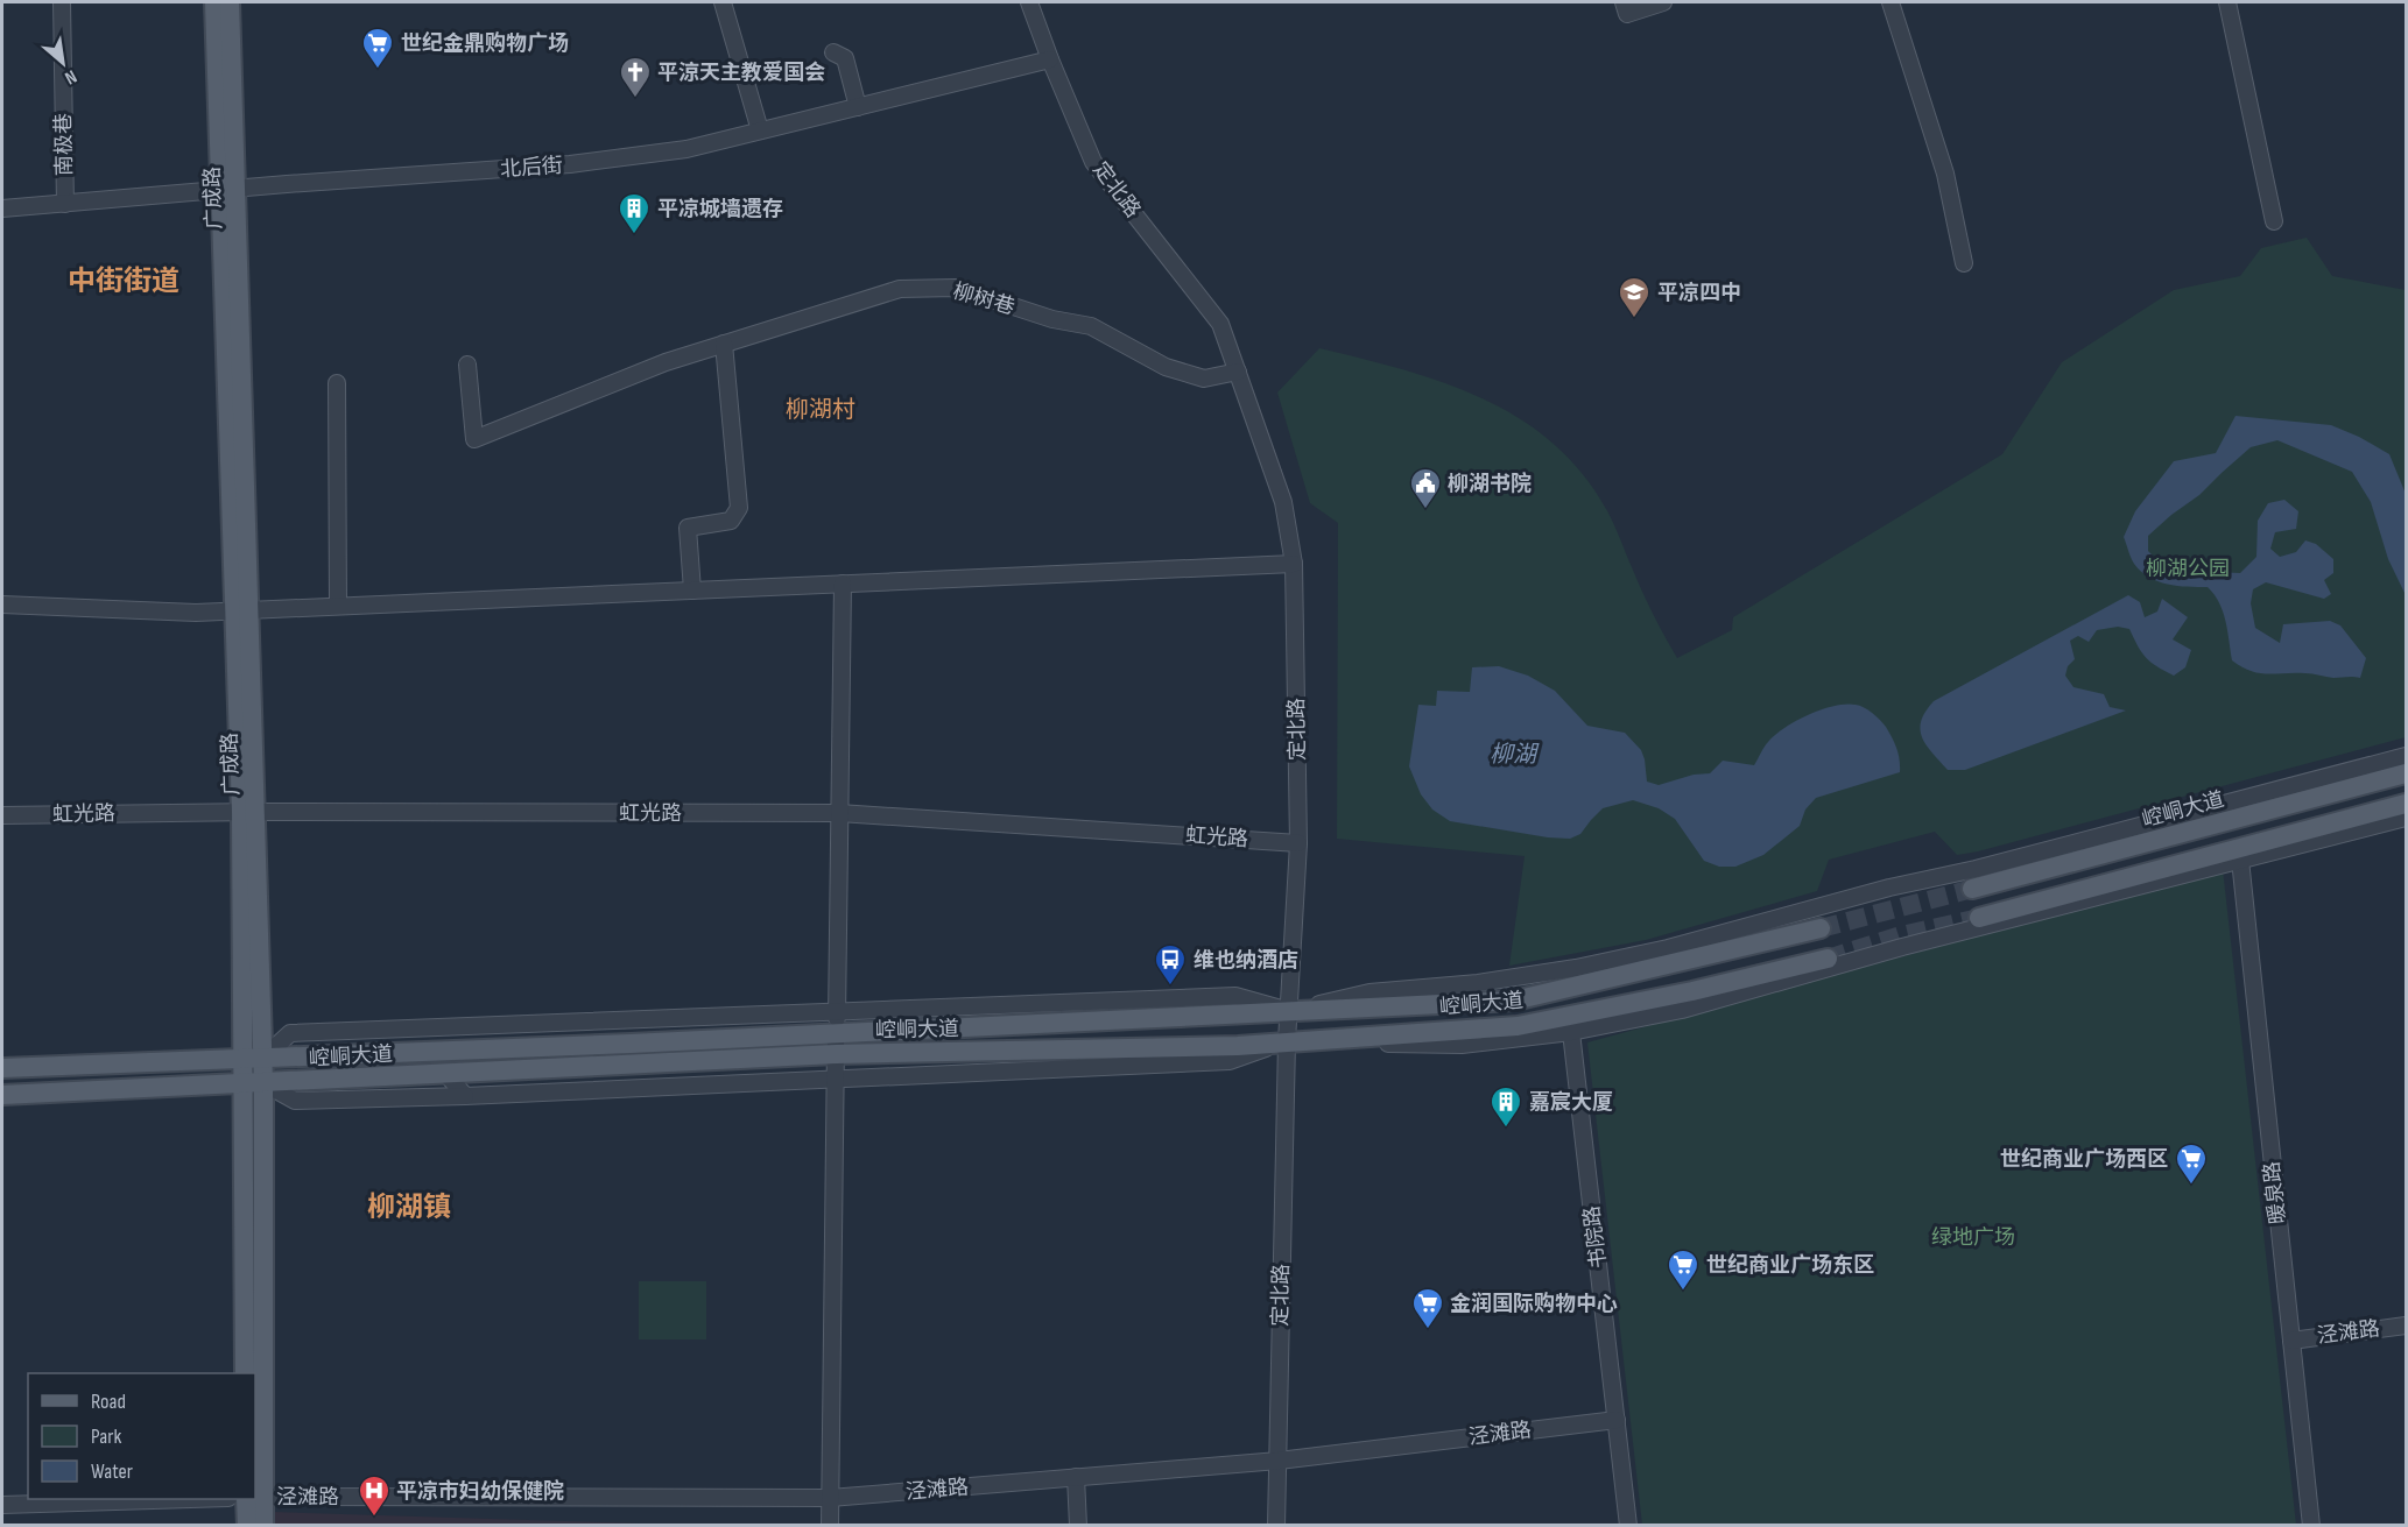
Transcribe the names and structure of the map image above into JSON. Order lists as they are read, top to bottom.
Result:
{
  "streets": {
    "main road": ["广成路", "崆峒大道"],
    "street": [
      "南极巷",
      "北后街",
      "定北路",
      "柳树巷",
      "虹光路",
      "暖泉路",
      "书院路",
      "泾滩路"
    ]
  },
  "crossings": [
    ["南极巷", "北后街"],
    ["北后街", "定北路"],
    ["北后街", "广成路"],
    ["定北路", "柳树巷"],
    ["定北路", "崆峒大道"],
    ["定北路", "虹光路"],
    ["定北路", "泾滩路"],
    ["广成路", "崆峒大道"],
    ["广成路", "虹光路"],
    ["暖泉路", "泾滩路"],
    ["书院路", "泾滩路"]
  ],
  "districts": ["中街街道", "柳湖村", "柳湖镇"],
  "water": ["柳湖"],
  "parks": ["柳湖公园", "绿地广场"],
  "places": {
    "supermarket": [
      "世纪金鼎购物广场",
      "世纪商业广场西区",
      "世纪商业广场东区",
      "金润国际购物中心"
    ],
    "church": ["平涼天主教爱国会"],
    "building": ["平凉城墙遗存", "嘉宸大厦"],
    "school or university": ["平凉四中"],
    "public building": ["柳湖书院"],
    "bus stop": ["维也纳酒店"],
    "hospital": ["平凉市妇幼保健院"]
  },
  "legend": ["Road", "Park", "Water"],
  "north": "bottom right"
}
